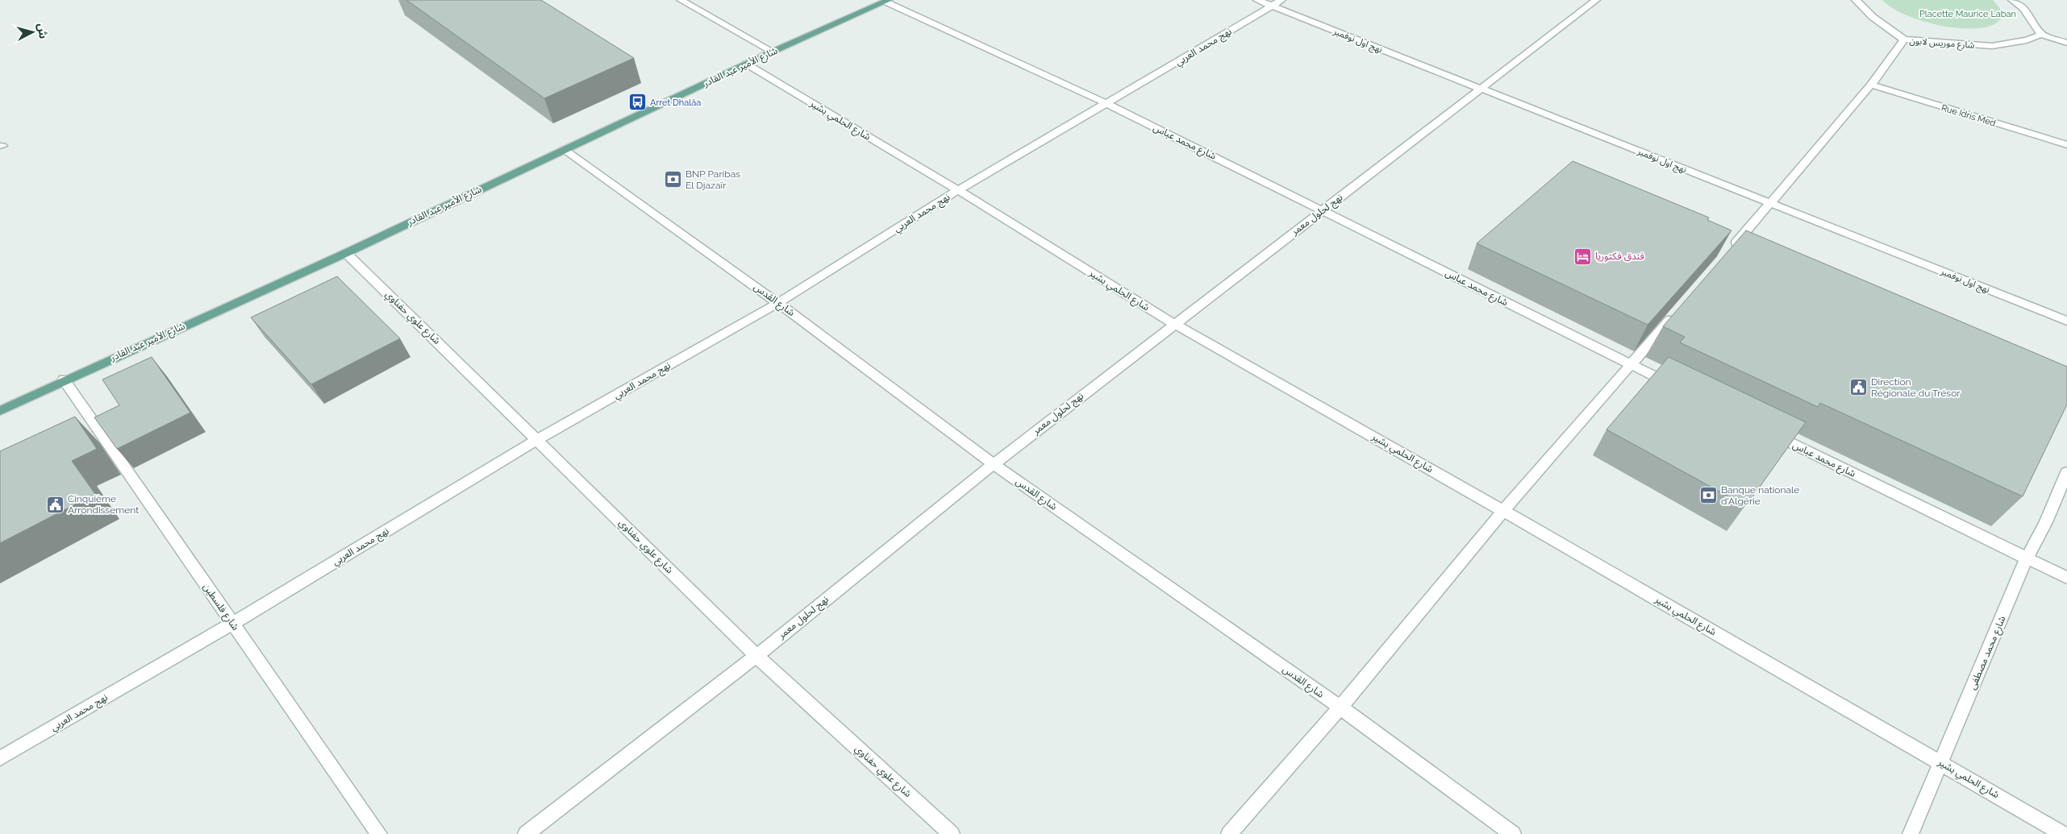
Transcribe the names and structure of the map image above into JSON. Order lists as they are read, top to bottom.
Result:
{
  "streets": {
    "main road": ["شارع الأمير عبد القادر"],
    "street": [
      "نهج اول نوفمبر",
      "شارع موريس لابون",
      "نهج محمد العربي",
      "Rue Idris Med",
      "شارع الحلمي بشير",
      "شارع محمد عباس",
      "نهج لحلول معمر",
      "شارع القدس",
      "شارع علوي حفناوي",
      "شارع فلسطين",
      "شارع محمد مصطفى"
    ]
  },
  "crossings": [
    ["نهج اول نوفمبر", "نهج محمد العربي"],
    ["نهج اول نوفمبر", "نهج لحلول معمر"],
    ["نهج محمد العربي", "شارع الحلمي بشير"],
    ["نهج محمد العربي", "شارع محمد عباس"],
    ["نهج محمد العربي", "شارع القدس"],
    ["نهج محمد العربي", "شارع علوي حفناوي"],
    ["نهج محمد العربي", "شارع فلسطين"],
    ["شارع الأمير عبد القادر", "شارع الحلمي بشير"],
    ["شارع الأمير عبد القادر", "شارع محمد عباس"],
    ["شارع الأمير عبد القادر", "شارع القدس"],
    ["شارع الأمير عبد القادر", "شارع علوي حفناوي"],
    ["شارع الأمير عبد القادر", "شارع فلسطين"],
    ["شارع الحلمي بشير", "نهج لحلول معمر"],
    ["شارع الحلمي بشير", "شارع محمد مصطفى"],
    ["شارع محمد عباس", "نهج لحلول معمر"],
    ["شارع محمد عباس", "شارع محمد مصطفى"],
    ["نهج لحلول معمر", "شارع القدس"],
    ["نهج لحلول معمر", "شارع علوي حفناوي"]
  ],
  "parks": ["Placette Maurice Laban"],
  "places": {
    "bus stop": ["Arret Dhalâa"],
    "bank": ["BNP Paribas El Djazaïr", "Banque nationale d'Algérie"],
    "hotel": ["فندق فكتوريا"],
    "public building": ["Direction Régionale du Trésor", "Cinquième Arrondissement"]
  },
  "north": "right"
}
